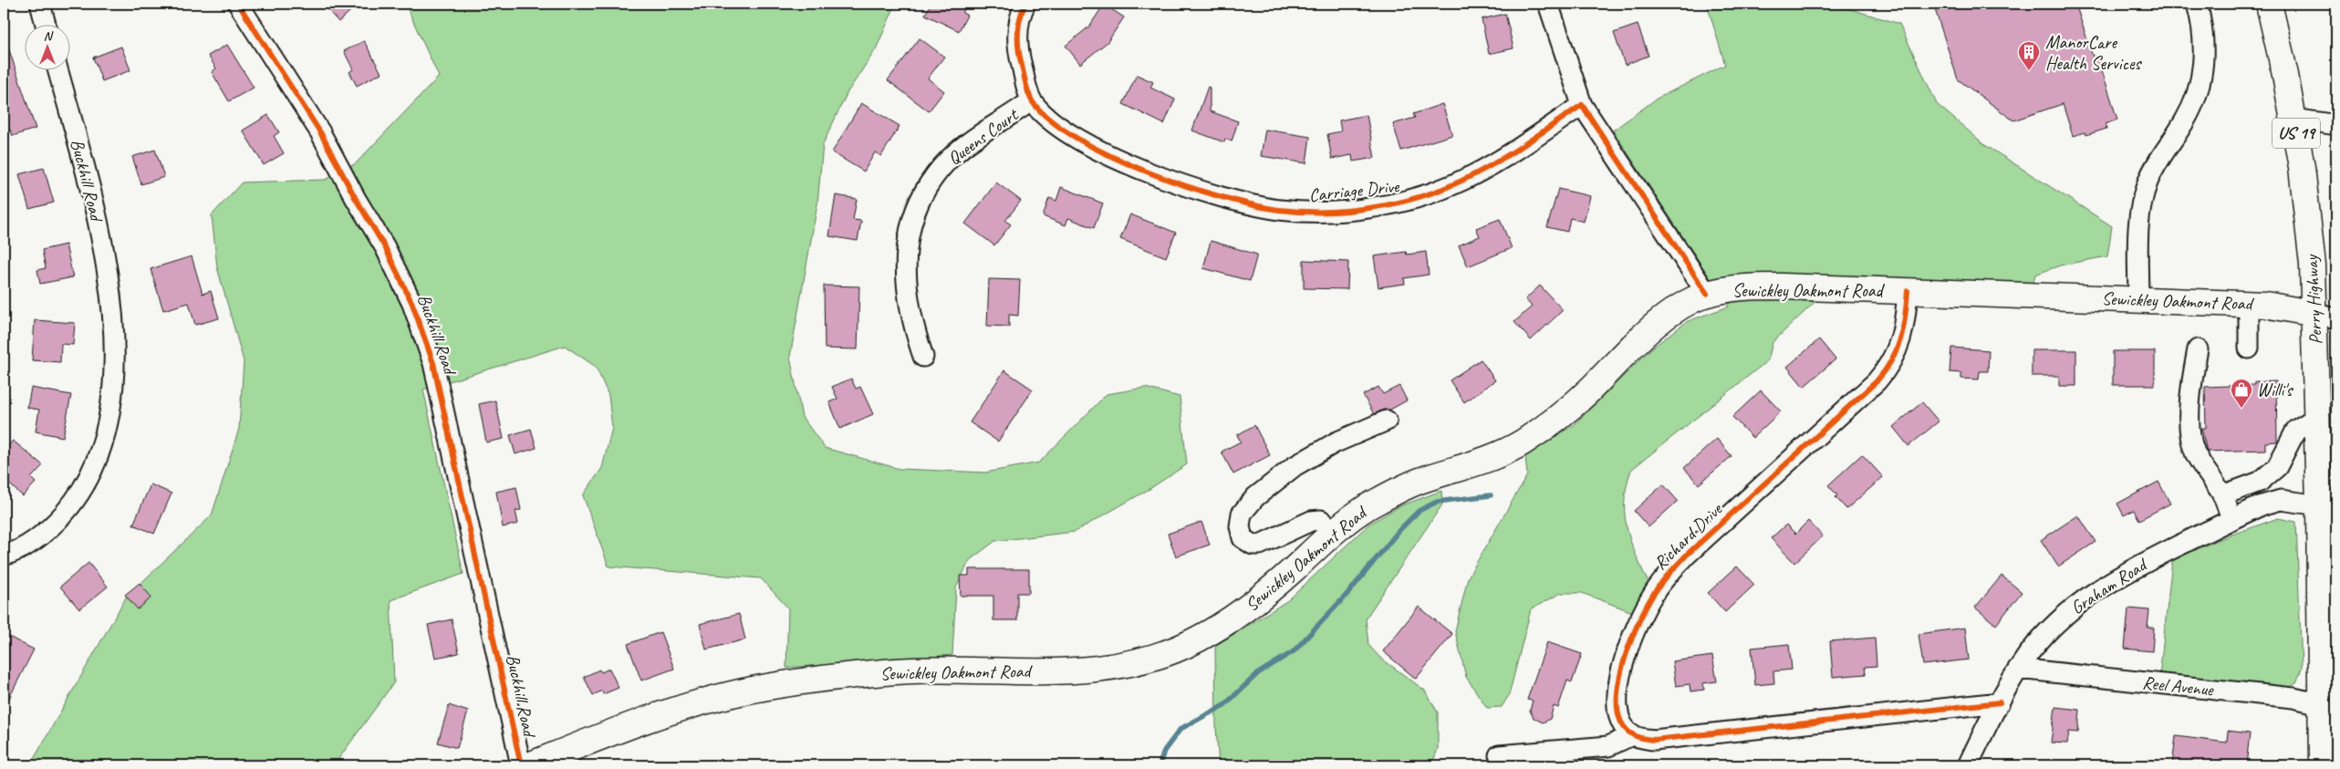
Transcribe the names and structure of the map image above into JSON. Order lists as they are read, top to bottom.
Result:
{
  "streets": {
    "main road": ["US 19", "Sewickley Oakmont Road", "Perry Highway"],
    "street": [
      "Queens Court",
      "Buckhill Road",
      "Carriage Drive",
      "Richard Drive",
      "Graham Road",
      "Reel Avenue"
    ]
  },
  "crossings": [
    ["Queens Court", "Carriage Drive"],
    ["Sewickley Oakmont Road", "Perry Highway"],
    ["Sewickley Oakmont Road", "Richard Drive"],
    ["Perry Highway", "Graham Road"],
    ["Perry Highway", "Reel Avenue"],
    ["Graham Road", "Reel Avenue"]
  ],
  "places": {
    "building": ["ManorCare Health Services"],
    "shop": ["Willi's"]
  },
  "north": "top"
}
